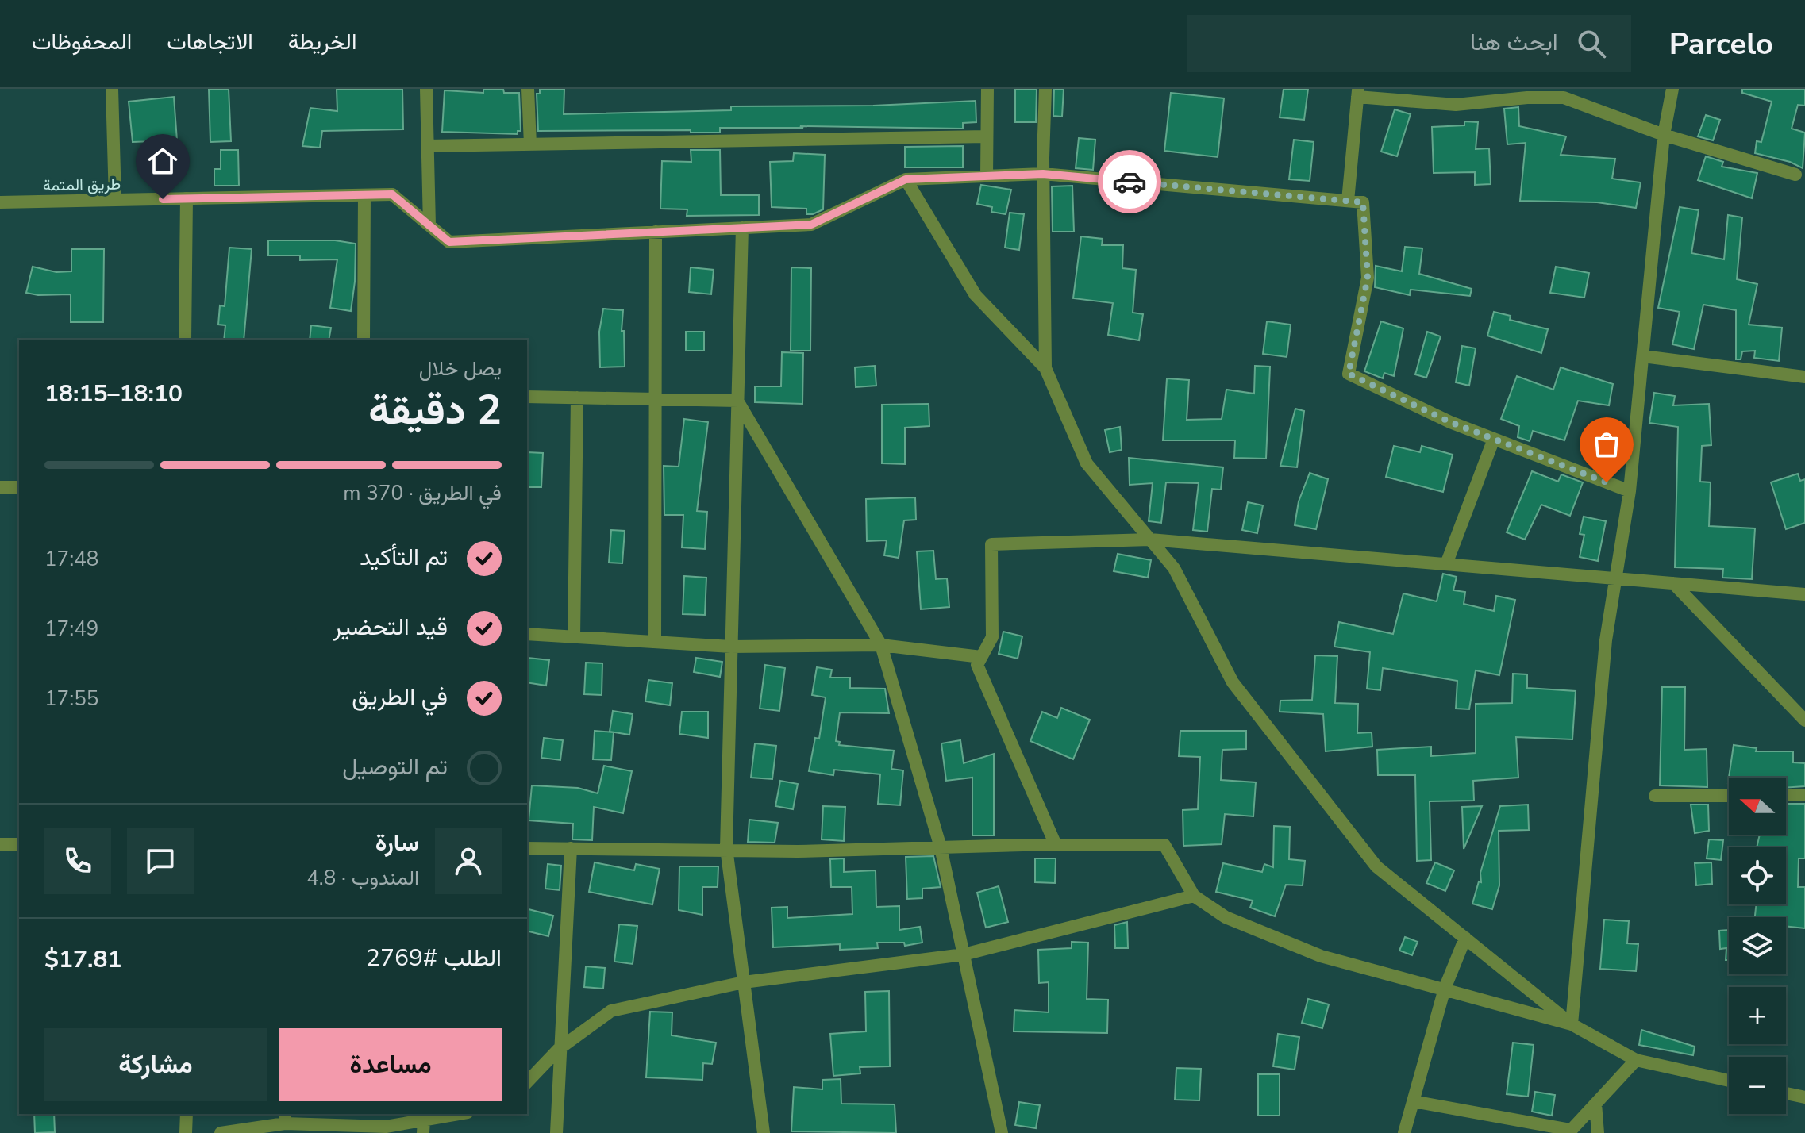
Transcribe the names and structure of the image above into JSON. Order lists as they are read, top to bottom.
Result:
{
  "streets": {
    "street": ["طريق المتمة"]
  },
  "north": "left",
  "page": {
    "header": "Parcelo",
    "search": "ابحث هنا",
    "nav": ["الخريطة", "الاتجاهات", "المحفوظات"],
    "heading": ["2 دقيقة", "يصل خلال", "18:10–18:15"],
    "panel": [
      "سارة",
      "المندوب · 4.8",
      "الطلب #2769",
      "$17.81"
    ],
    "bar": "في الطريق · 370 m",
    "list": [
      ["تم التأكيد", "17:48"],
      ["قيد التحضير", "17:49"],
      ["في الطريق", "17:55"],
      "تم التوصيل"
    ],
    "map_buttons": ["+", "−"],
    "buttons": ["مساعدة", "مشاركة"]
  }
}
